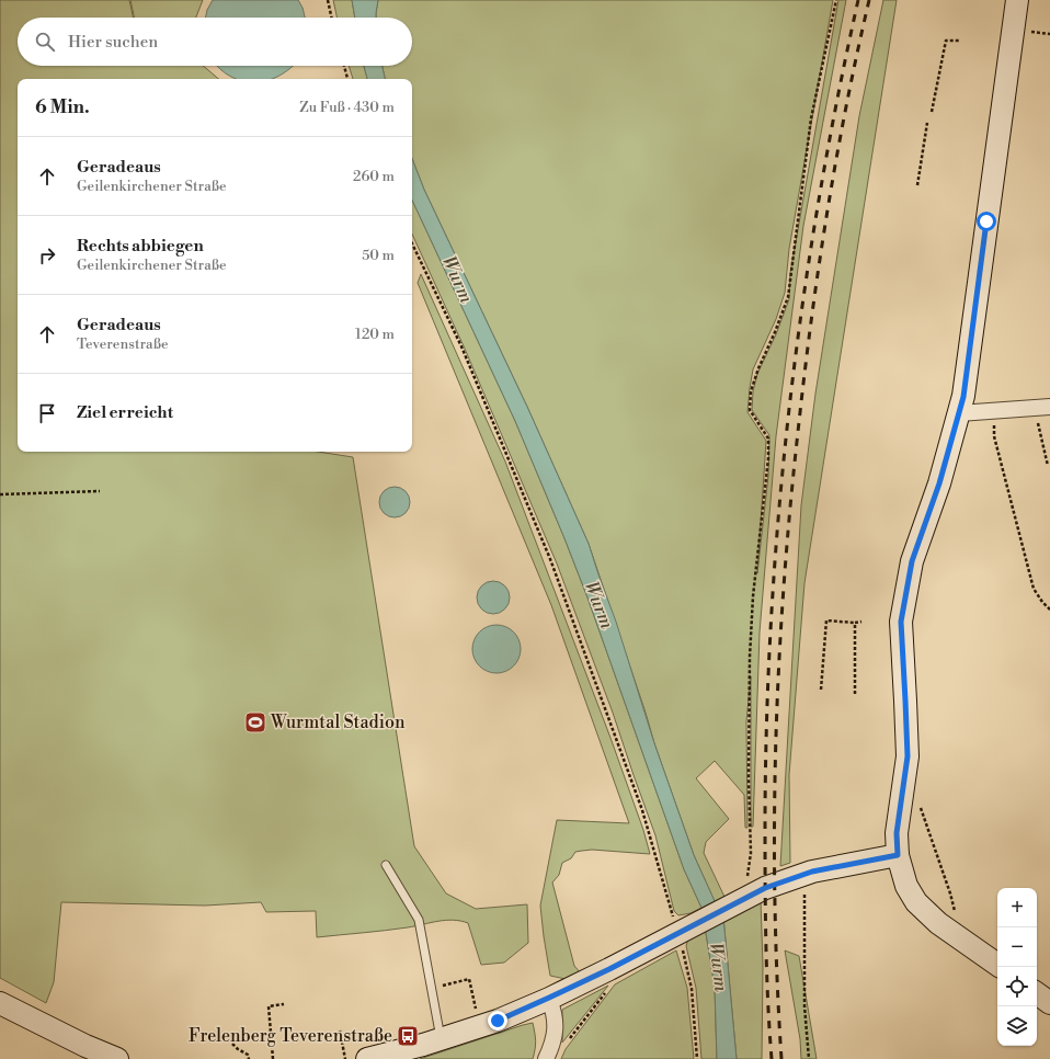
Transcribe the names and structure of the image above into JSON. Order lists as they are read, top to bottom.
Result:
{
  "water": ["Wurm"],
  "places": {
    "sports": ["Wurmtal Stadion"],
    "bus stop": ["Frelenberg Teverenstraße"]
  },
  "page": {
    "search": "Hier suchen",
    "heading": ["6 Min.", "Zu Fuß · 430 m"],
    "list": [
      ["Geradeaus", "Geilenkirchener Straße", "260 m"],
      ["Rechts abbiegen", "Geilenkirchener Straße", "50 m"],
      ["Geradeaus", "Teverenstraße", "120 m"],
      "Ziel erreicht"
    ],
    "map_buttons": ["+", "−"]
  }
}
